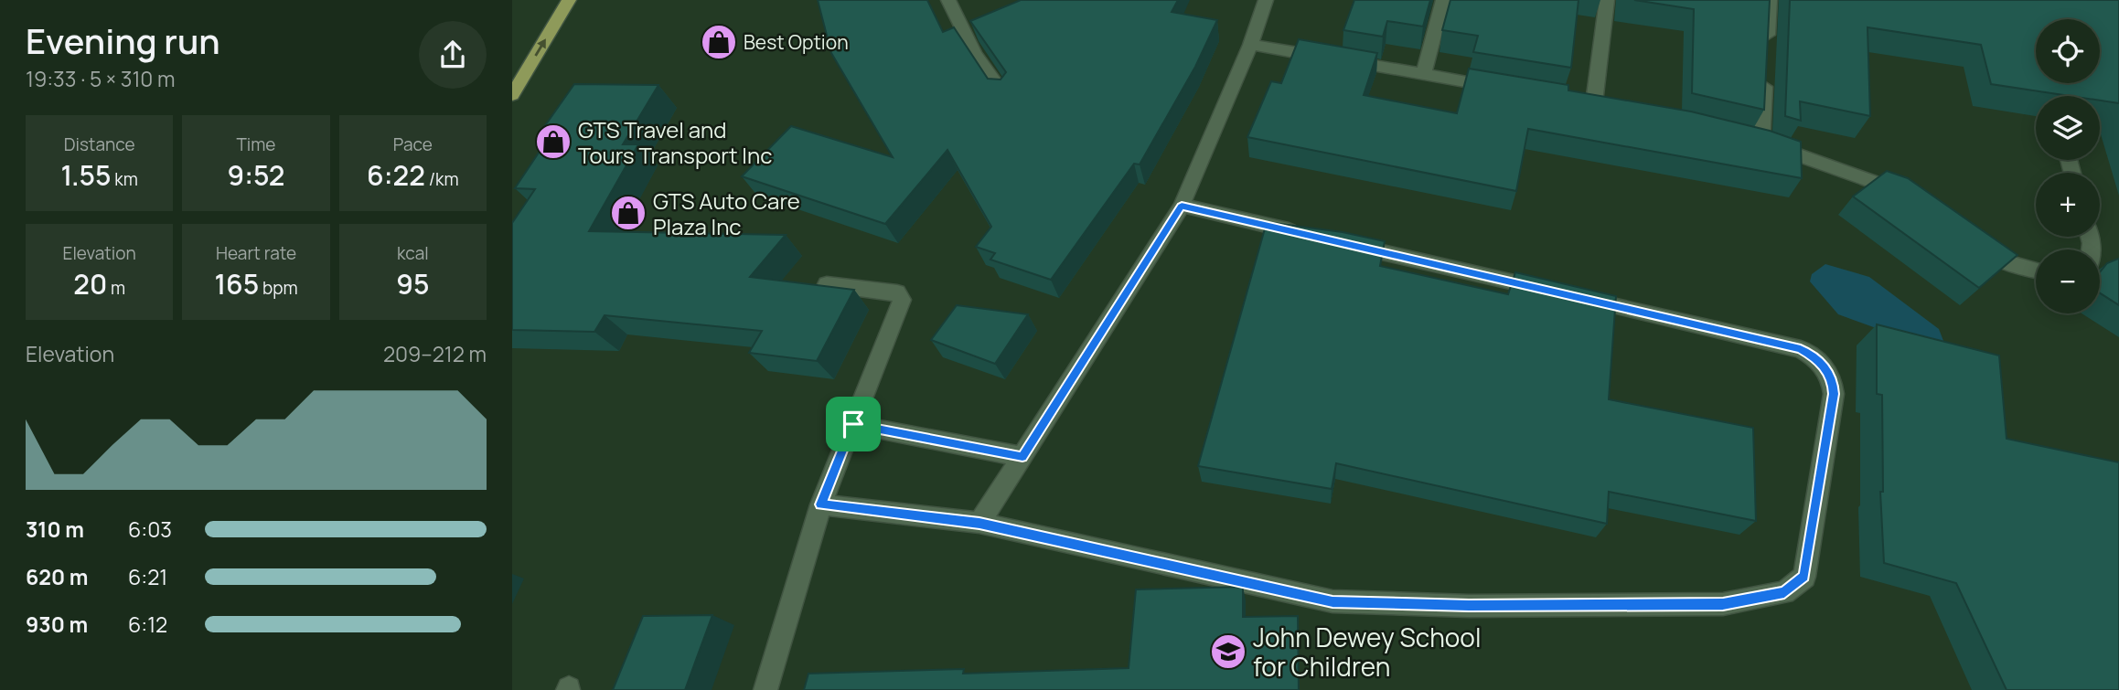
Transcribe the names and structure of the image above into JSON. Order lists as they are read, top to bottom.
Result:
{
  "places": {
    "shop": ["Best Option", "GTS Travel and Tours Transport Inc", "GTS Auto Care Plaza Inc"],
    "school or university": ["John Dewey School for Children"]
  },
  "page": {
    "heading": ["Evening run", "19:33 · 5 × 310 m"],
    "map_buttons": ["+", "−"],
    "stats": [
      ["Distance", "1.55 km"],
      ["Time", "9:52"],
      ["Pace", "6:22 /km"],
      ["Elevation", "20 m"],
      ["Heart rate", "165 bpm"],
      ["kcal", "95"]
    ],
    "chart": ["Elevation", "209–212 m"],
    "list": [
      {
        "name": "310 m",
        "note": "6:03"
      },
      {
        "name": "620 m",
        "note": "6:21"
      },
      {
        "name": "930 m",
        "note": "6:12"
      }
    ]
  }
}
